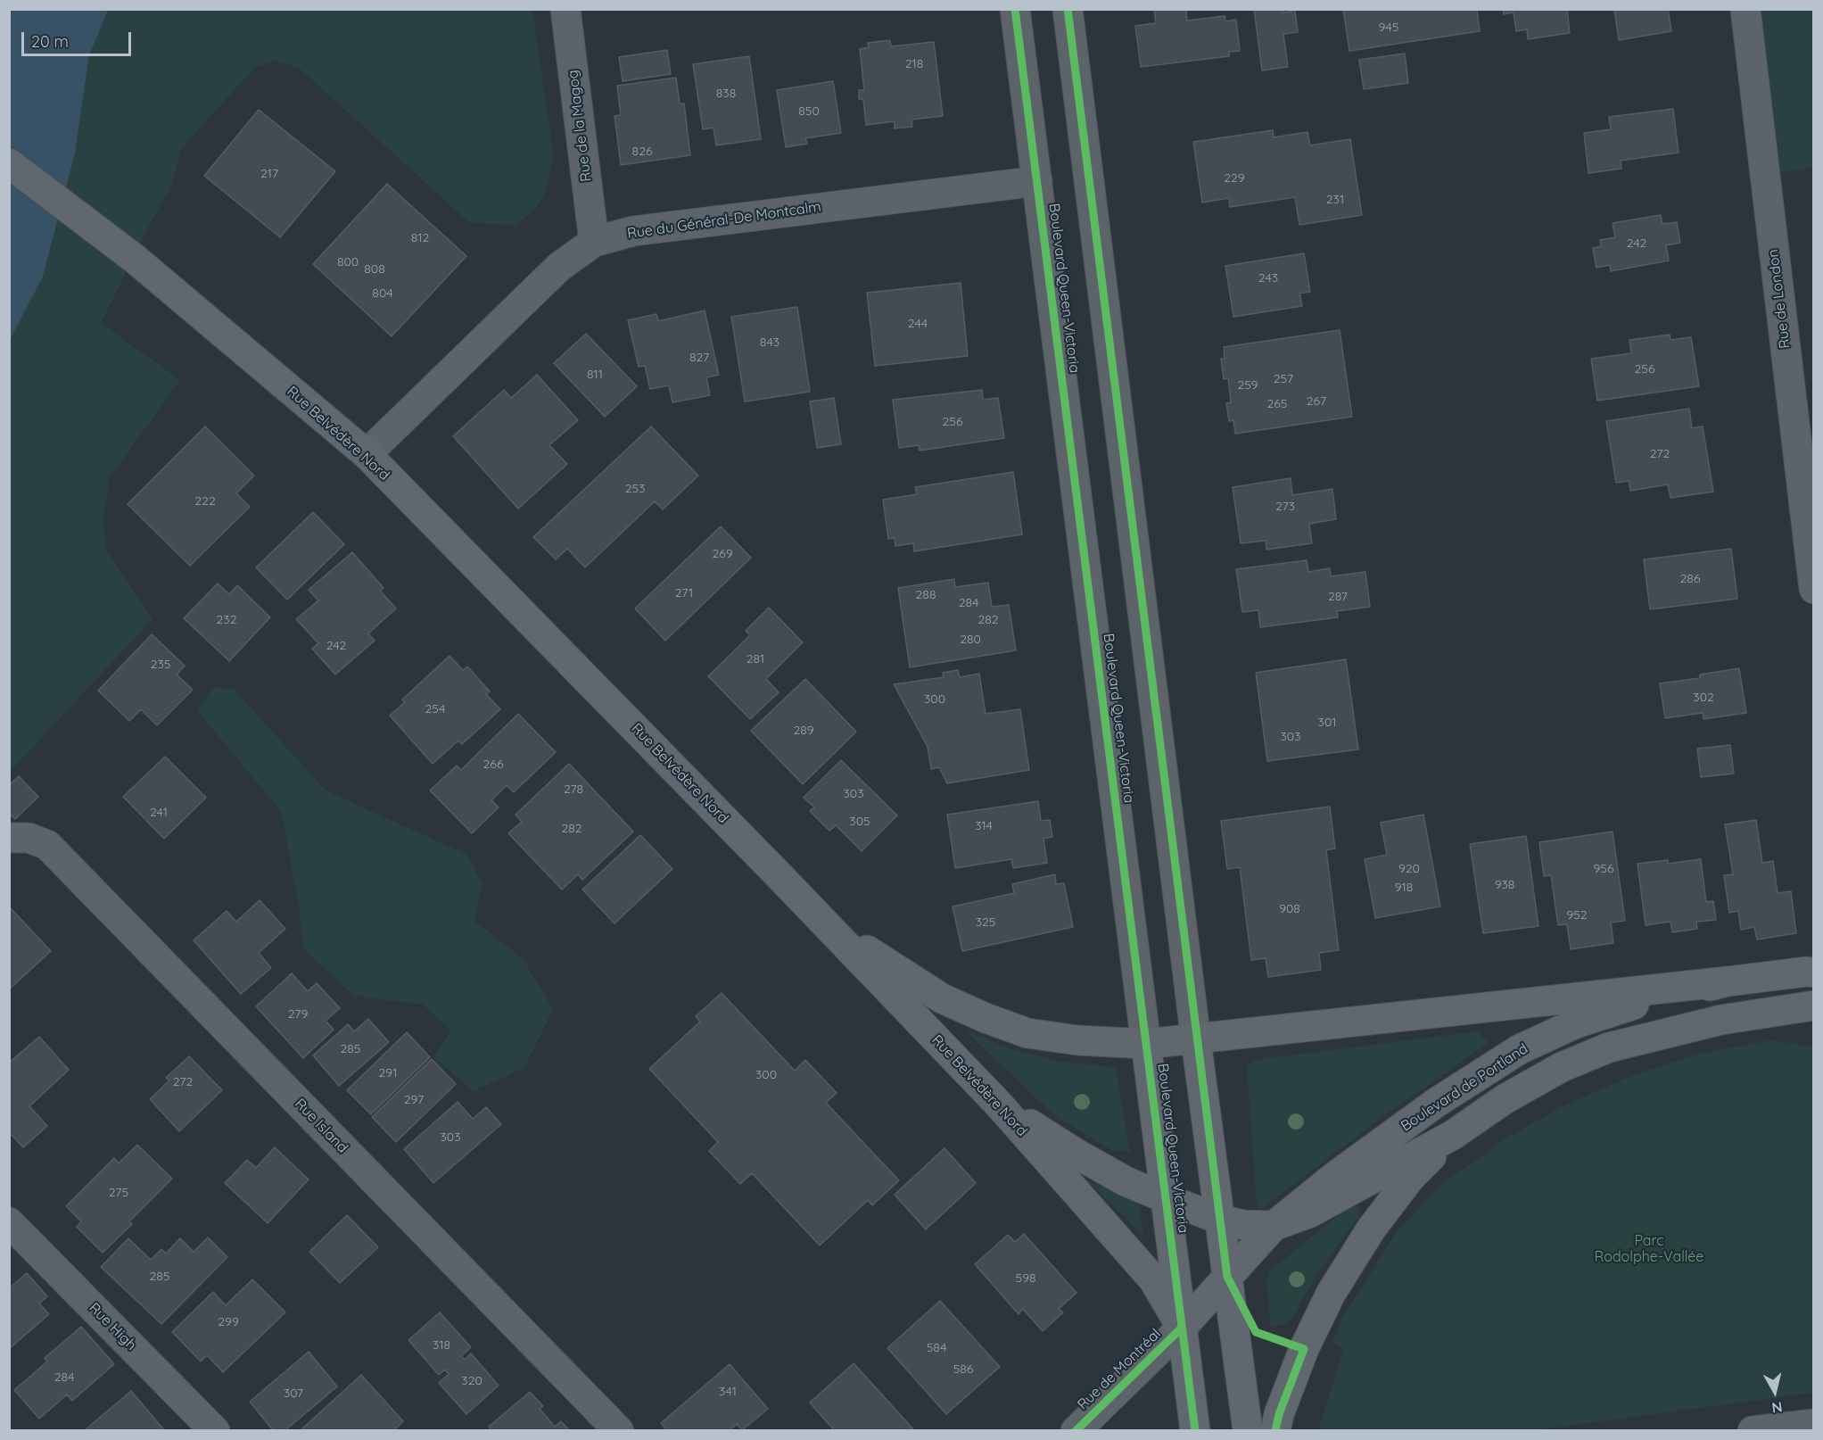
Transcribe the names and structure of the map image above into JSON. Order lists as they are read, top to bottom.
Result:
{
  "streets": {
    "main road": ["Boulevard Queen-Victoria", "Rue Belvédère Nord", "Boulevard de Portland"],
    "street": [
      "Rue de la Magog",
      "Rue du Général-De Montcalm",
      "Rue de London",
      "Rue Island",
      "Rue High",
      "Rue de Montréal"
    ]
  },
  "crossings": [
    ["Rue de la Magog", "Rue du Général-De Montcalm"],
    ["Rue du Général-De Montcalm", "Boulevard Queen-Victoria"],
    ["Rue du Général-De Montcalm", "Rue Belvédère Nord"],
    ["Boulevard Queen-Victoria", "Rue Belvédère Nord"],
    ["Boulevard Queen-Victoria", "Boulevard de Portland"],
    ["Boulevard Queen-Victoria", "Rue de Montréal"],
    ["Rue Belvédère Nord", "Boulevard de Portland"],
    ["Rue Belvédère Nord", "Rue de Montréal"],
    ["Boulevard de Portland", "Rue de Montréal"]
  ],
  "parks": ["Parc Rodolphe-Vallée"],
  "house_numbers": [
    "945",
    "218",
    "838",
    "850",
    "826",
    "217",
    "229",
    "231",
    "812",
    "242",
    "800",
    "808",
    "243",
    "804",
    "244",
    "843",
    "827",
    "256",
    "811",
    "257",
    "259",
    "267",
    "265",
    "256",
    "272",
    "253",
    "222",
    "273",
    "269",
    "286",
    "271",
    "288",
    "287",
    "284",
    "232",
    "282",
    "280",
    "242",
    "281",
    "235",
    "302",
    "300",
    "254",
    "301",
    "289",
    "303",
    "266",
    "278",
    "303",
    "241",
    "305",
    "314",
    "282",
    "920",
    "956",
    "938",
    "918",
    "908",
    "952",
    "325",
    "279",
    "285",
    "291",
    "300",
    "272",
    "297",
    "303",
    "275",
    "285",
    "598",
    "299",
    "318",
    "584",
    "586",
    "284",
    "320",
    "341",
    "307"
  ],
  "scale_bar": "20 m",
  "north": "bottom"
}
